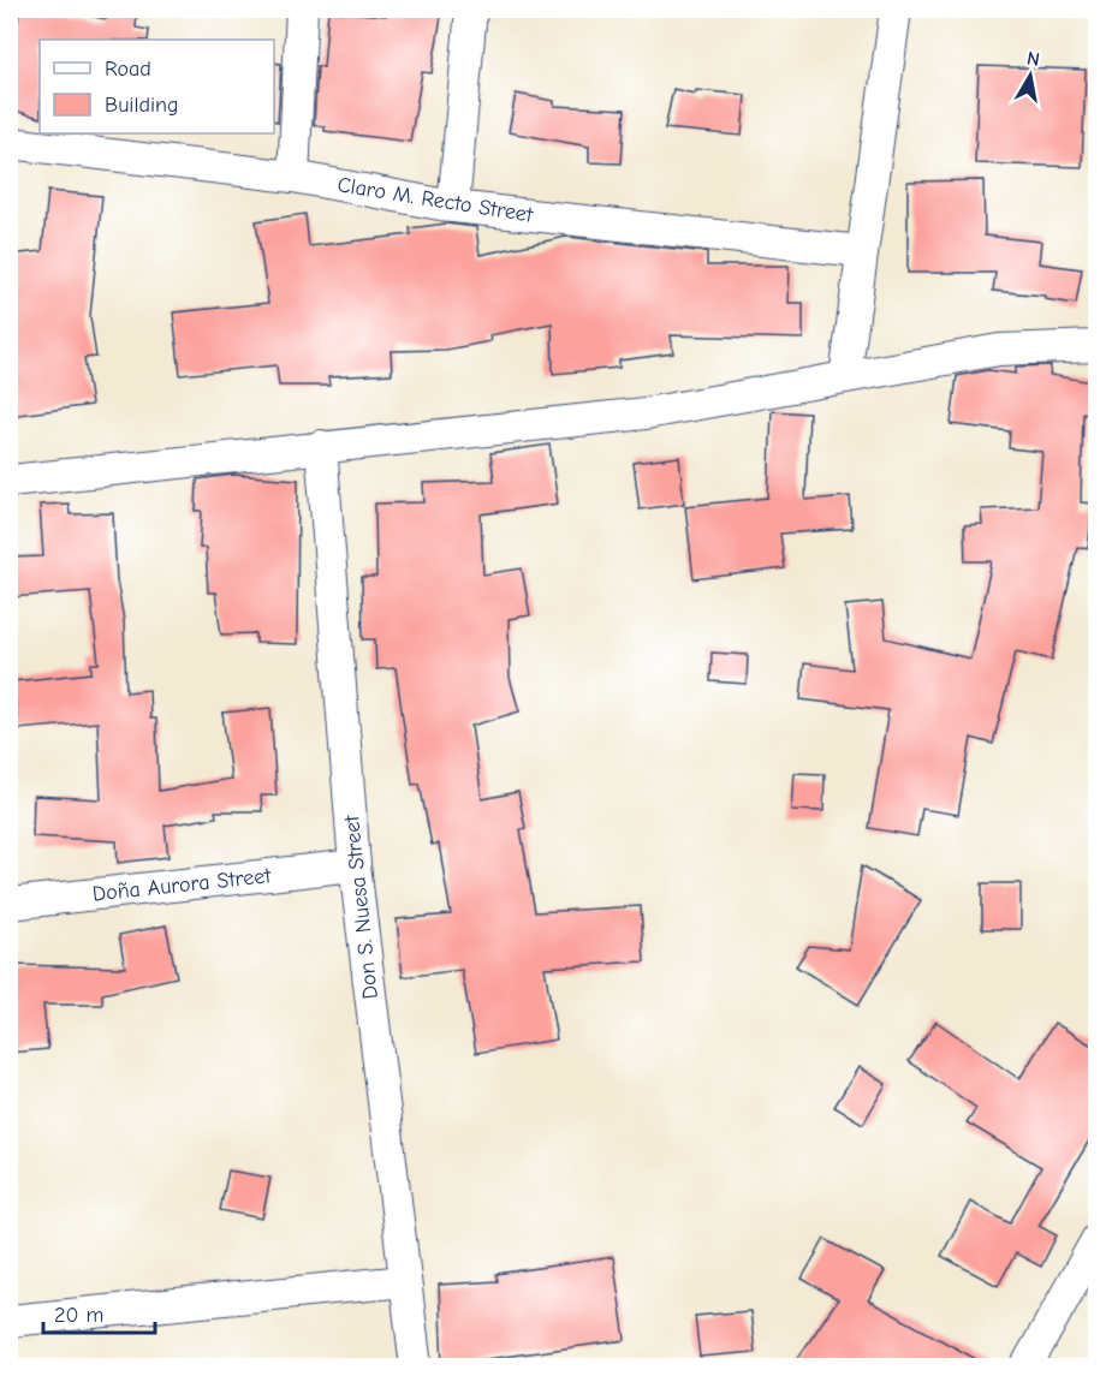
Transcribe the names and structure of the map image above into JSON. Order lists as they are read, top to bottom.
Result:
{
  "streets": {
    "street": ["Claro M. Recto Street", "Doña Aurora Street", "Don S. Nuesa Street"]
  },
  "crossings": [
    ["Doña Aurora Street", "Don S. Nuesa Street"]
  ],
  "legend": ["Road", "Building"],
  "scale_bar": "20 m",
  "north": "top"
}
